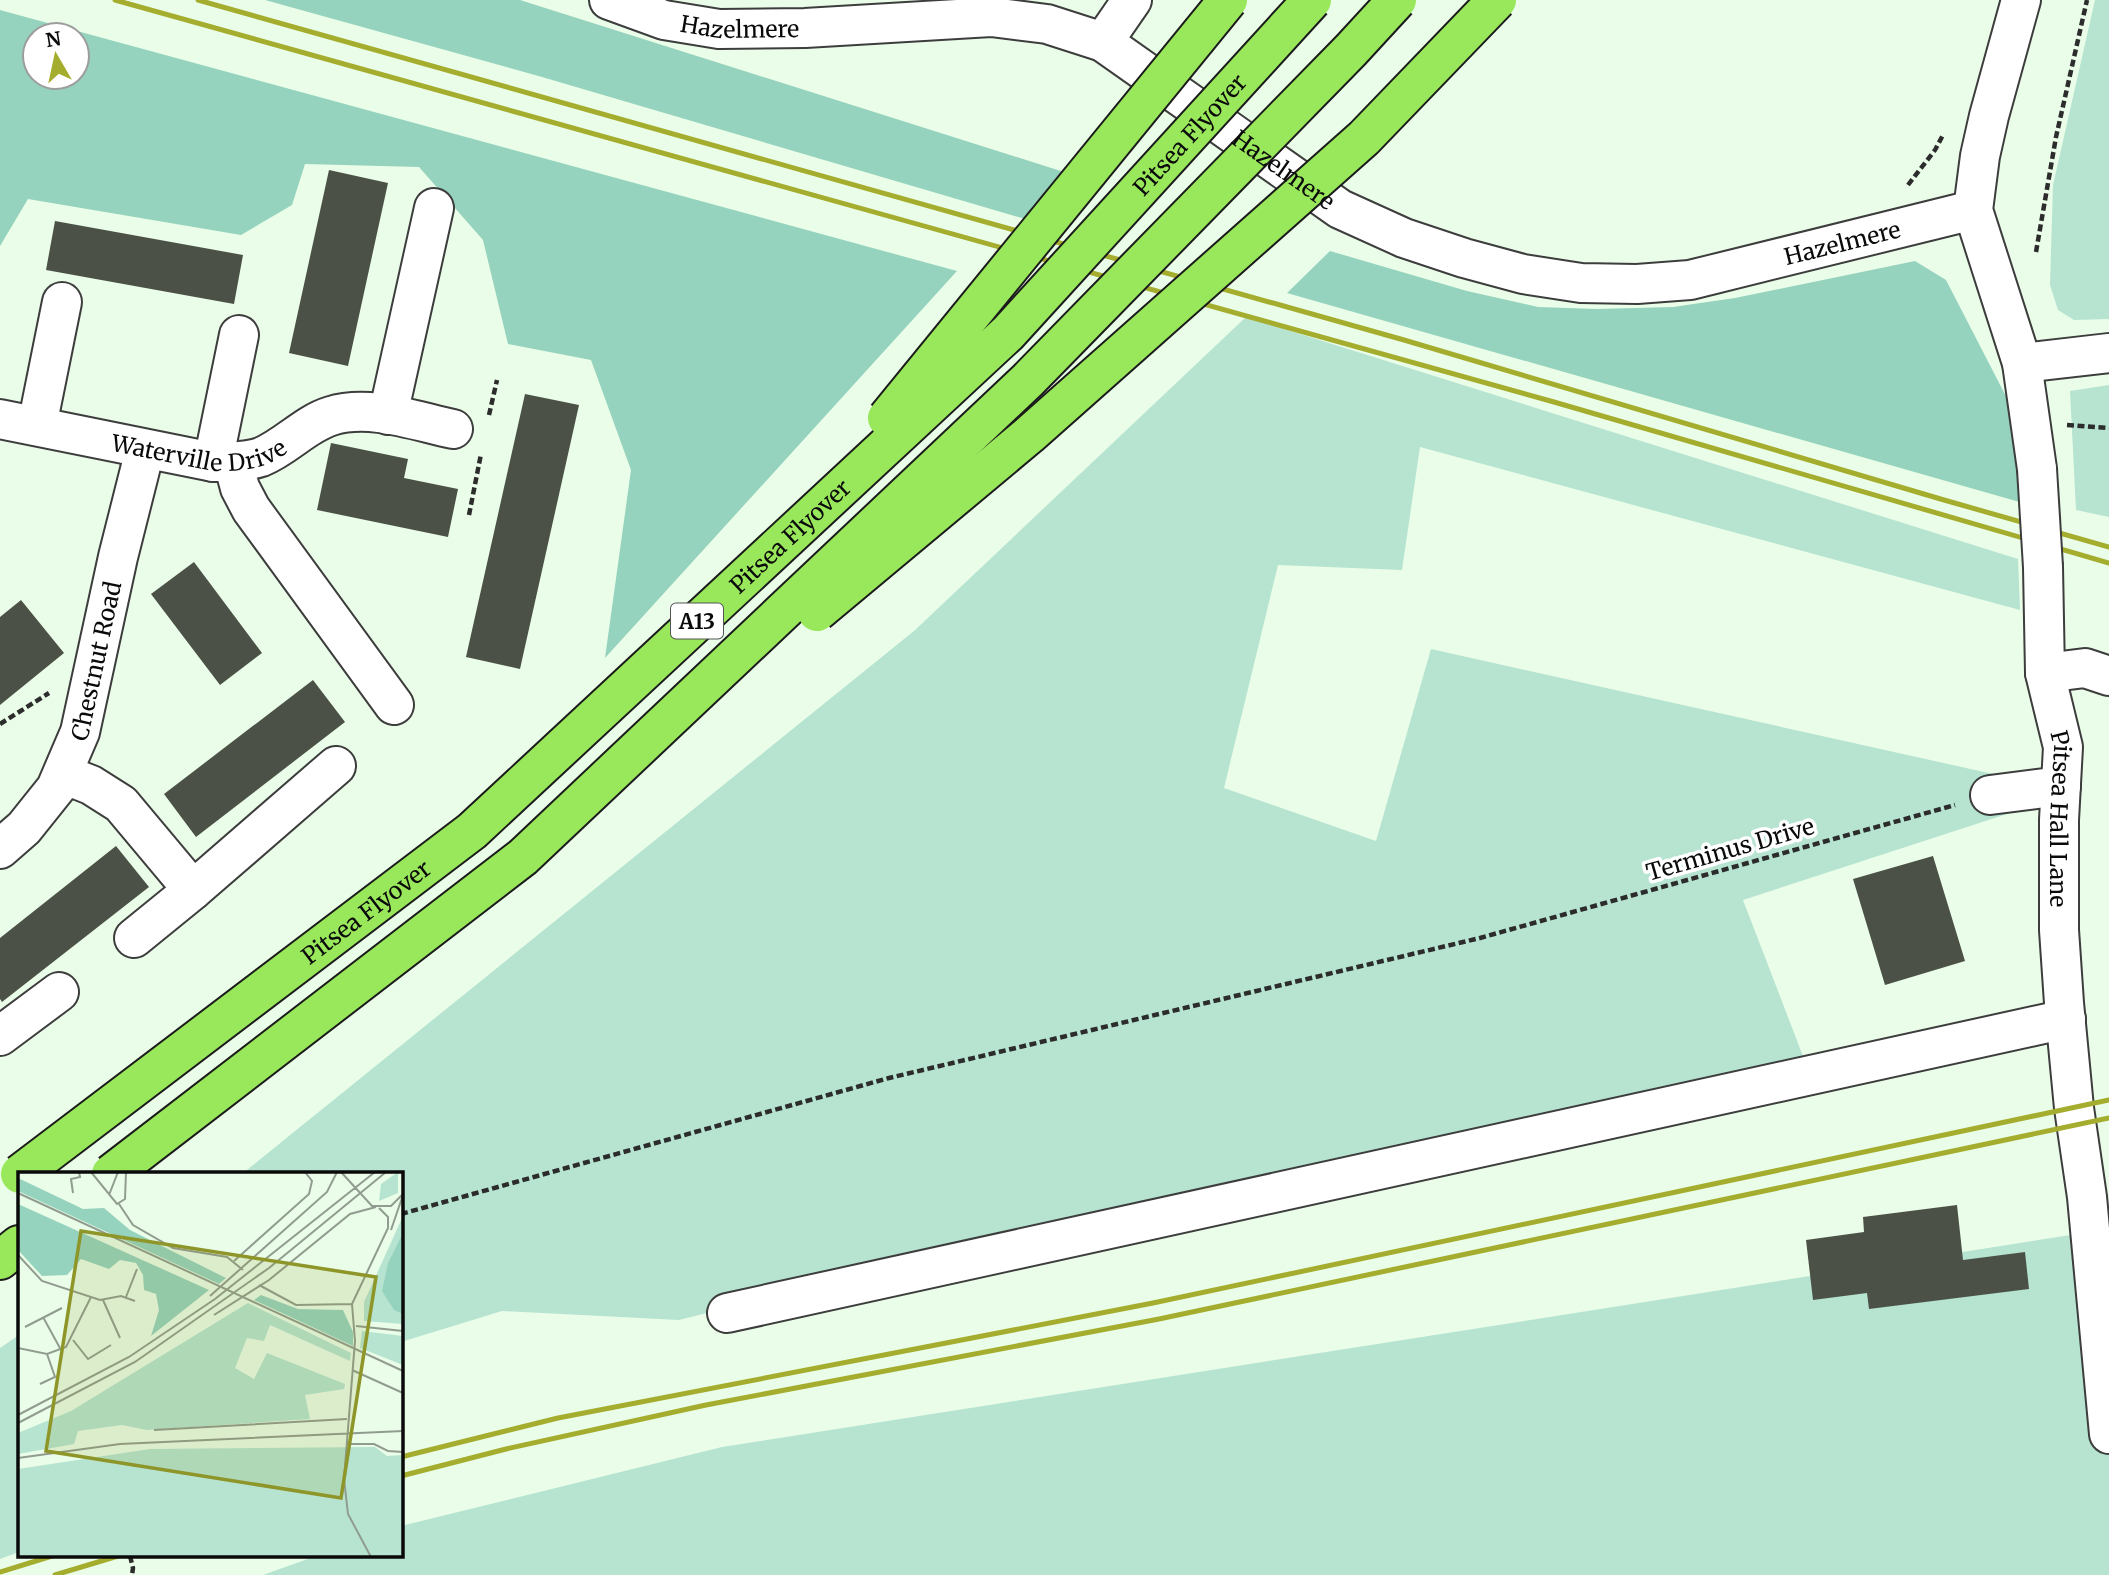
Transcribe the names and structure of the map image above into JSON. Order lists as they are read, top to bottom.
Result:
{
  "streets": {
    "highway": ["Pitsea Flyover", "A13"],
    "street": [
      "Hazelmere",
      "Waterville Drive",
      "Chestnut Road",
      "Pitsea Hall Lane"
    ],
    "path": ["Terminus Drive"]
  },
  "crossings": [
    ["Hazelmere", "Pitsea Hall Lane"],
    ["Pitsea Flyover", "A13"],
    ["Waterville Drive", "Chestnut Road"]
  ],
  "north": "top"
}
